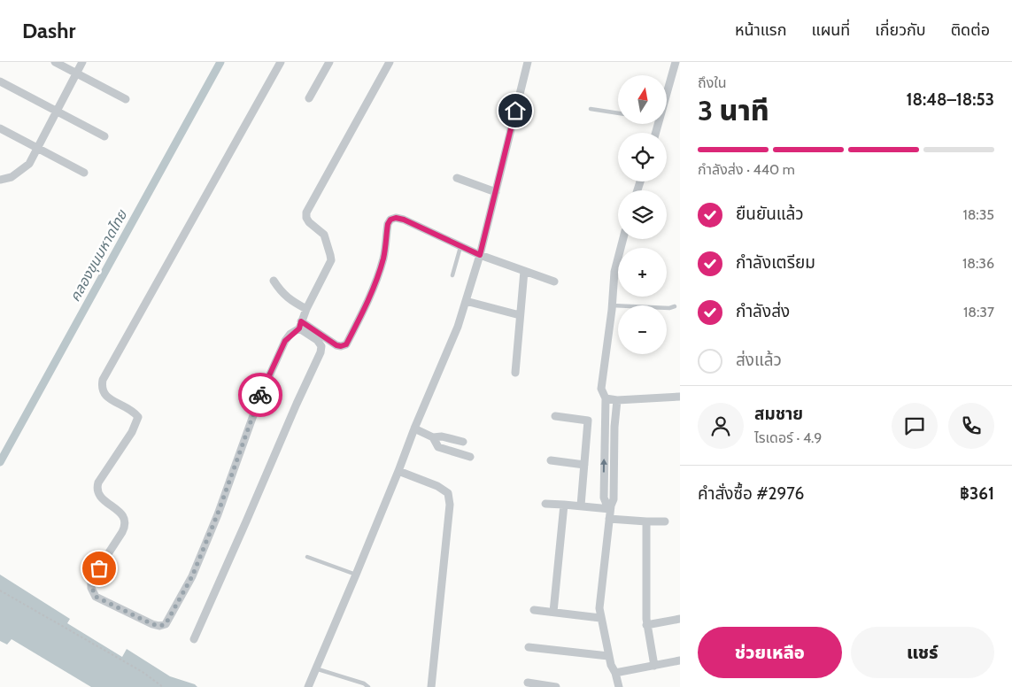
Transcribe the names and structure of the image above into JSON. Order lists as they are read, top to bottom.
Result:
{
  "water": ["คลองขุนมหาดไทย"],
  "north": "top",
  "page": {
    "header": "Dashr",
    "nav": [
      "หน้าแรก",
      "แผนที่",
      "เกี่ยวกับ",
      "ติดต่อ"
    ],
    "heading": ["3 นาที", "ถึงใน", "18:48–18:53"],
    "panel": [
      "สมชาย",
      "ไรเดอร์ · 4.9",
      "คำสั่งซื้อ #2976",
      "฿361"
    ],
    "map_buttons": ["+", "−"],
    "bar": "กำลังส่ง · 440 m",
    "list": [
      ["ยืนยันแล้ว", "18:35"],
      ["กำลังเตรียม", "18:36"],
      ["กำลังส่ง", "18:37"],
      "ส่งแล้ว"
    ],
    "buttons": ["ช่วยเหลือ", "แชร์"]
  }
}
